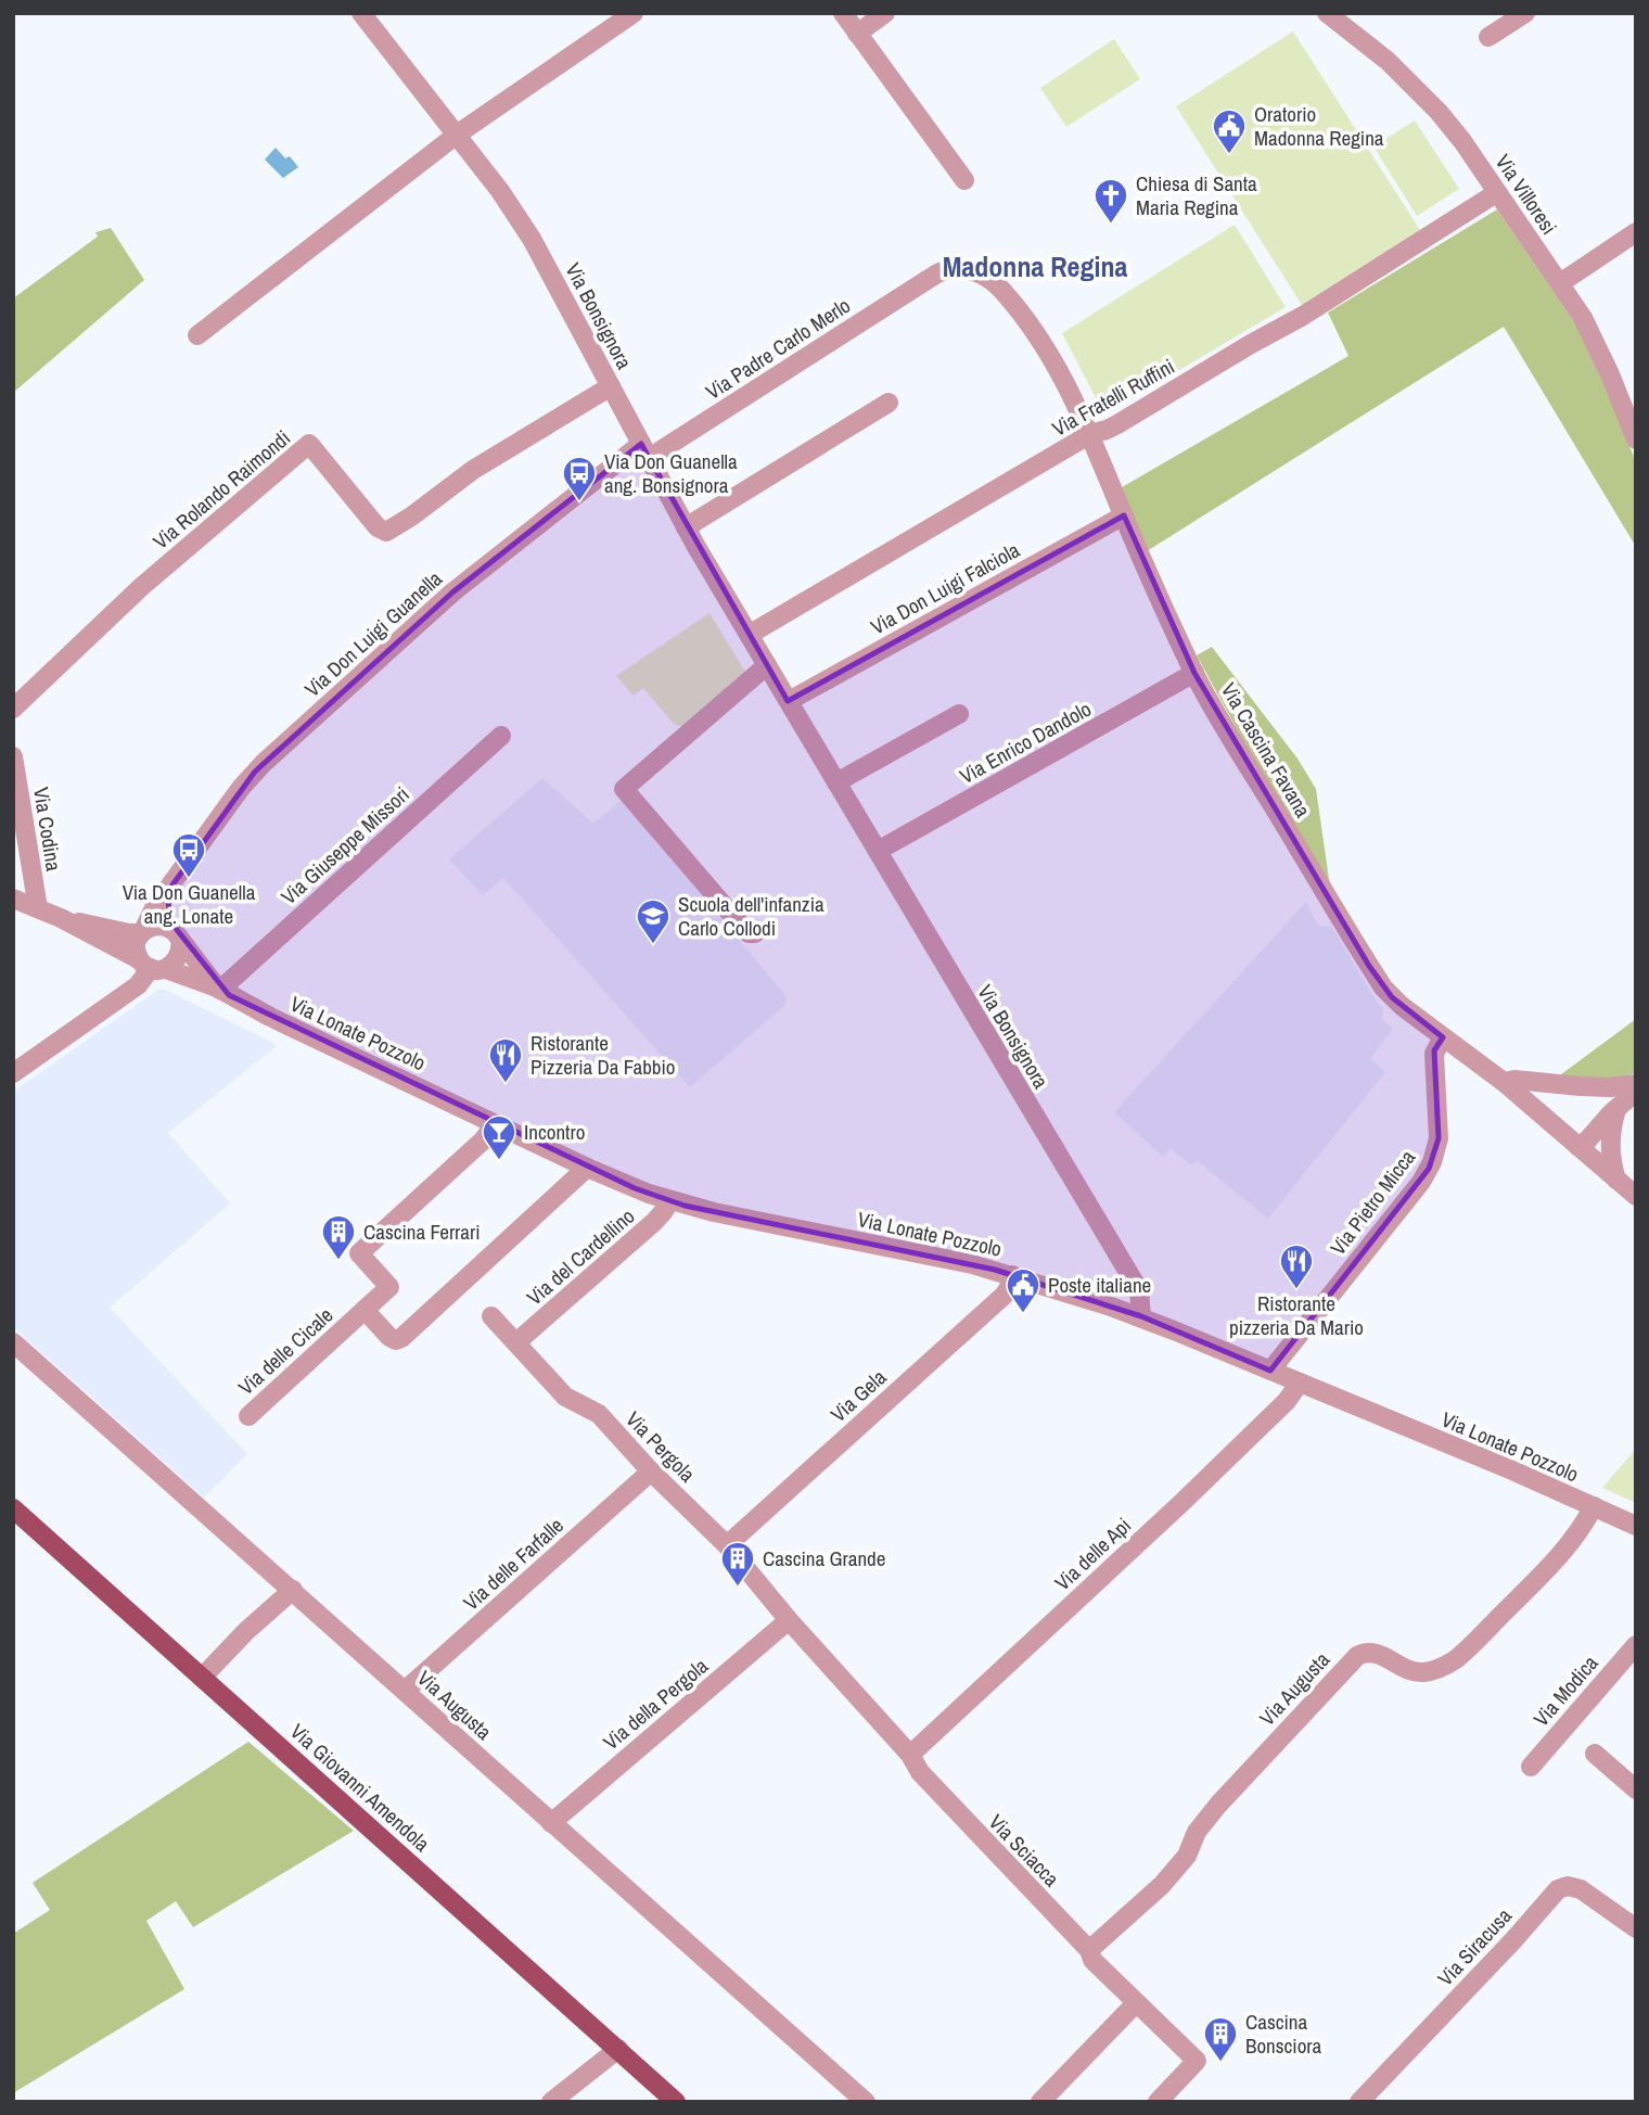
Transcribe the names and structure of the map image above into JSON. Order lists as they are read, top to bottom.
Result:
{
  "streets": {
    "main road": ["Via Giovanni Amendola"],
    "street": [
      "Via Villoresi",
      "Via Bonsignora",
      "Via Padre Carlo Merlo",
      "Via Fratelli Ruffini",
      "Via Rolando Raimondi",
      "Via Don Luigi Falciola",
      "Via Don Luigi Guanella",
      "Via Enrico Dandolo",
      "Via Cascina Favana",
      "Via Codina",
      "Via Giuseppe Missori",
      "Via Lonate Pozzolo",
      "Via Pietro Micca",
      "Via del Cardellino",
      "Via delle Cicale",
      "Via Gela",
      "Via Pergola",
      "Via delle Api",
      "Via delle Farfalle",
      "Via Augusta",
      "Via Modica",
      "Via della Pergola",
      "Via Sciacca",
      "Via Siracusa"
    ]
  },
  "crossings": [
    ["Via Villoresi", "Via Fratelli Ruffini"],
    ["Via Bonsignora", "Via Padre Carlo Merlo"],
    ["Via Bonsignora", "Via Fratelli Ruffini"],
    ["Via Bonsignora", "Via Rolando Raimondi"],
    ["Via Bonsignora", "Via Don Luigi Falciola"],
    ["Via Bonsignora", "Via Don Luigi Guanella"],
    ["Via Bonsignora", "Via Enrico Dandolo"],
    ["Via Bonsignora", "Via Lonate Pozzolo"],
    ["Via Padre Carlo Merlo", "Via Don Luigi Guanella"],
    ["Via Padre Carlo Merlo", "Via Cascina Favana"],
    ["Via Fratelli Ruffini", "Via Cascina Favana"],
    ["Via Don Luigi Falciola", "Via Cascina Favana"],
    ["Via Don Luigi Guanella", "Via Lonate Pozzolo"],
    ["Via Enrico Dandolo", "Via Cascina Favana"],
    ["Via Cascina Favana", "Via Pietro Micca"],
    ["Via Giuseppe Missori", "Via Lonate Pozzolo"],
    ["Via Lonate Pozzolo", "Via Pietro Micca"],
    ["Via Lonate Pozzolo", "Via del Cardellino"],
    ["Via Lonate Pozzolo", "Via delle Cicale"],
    ["Via Lonate Pozzolo", "Via Gela"],
    ["Via Lonate Pozzolo", "Via delle Api"],
    ["Via Lonate Pozzolo", "Via Augusta"],
    ["Via del Cardellino", "Via Pergola"],
    ["Via Gela", "Via Pergola"],
    ["Via Pergola", "Via delle Farfalle"],
    ["Via Pergola", "Via della Pergola"],
    ["Via Pergola", "Via Sciacca"],
    ["Via delle Api", "Via Sciacca"],
    ["Via delle Farfalle", "Via Augusta"],
    ["Via Augusta", "Via della Pergola"],
    ["Via Augusta", "Via Sciacca"],
    ["Via della Pergola", "Via Sciacca"]
  ],
  "districts": ["Madonna Regina"],
  "places": {
    "public building": ["Oratorio Madonna Regina", "Poste italiane"],
    "church": ["Chiesa di Santa Maria Regina"],
    "bus stop": ["Via Don Guanella ang. Bonsignora", "Via Don Guanella ang. Lonate"],
    "school or university": ["Scuola dell'infanzia Carlo Collodi"],
    "restaurant": ["Ristorante Pizzeria Da Fabbio", "Ristorante pizzeria Da Mario"],
    "bar": ["Incontro"],
    "building": ["Cascina Ferrari", "Cascina Grande", "Cascina Bonsciora"]
  }
}
